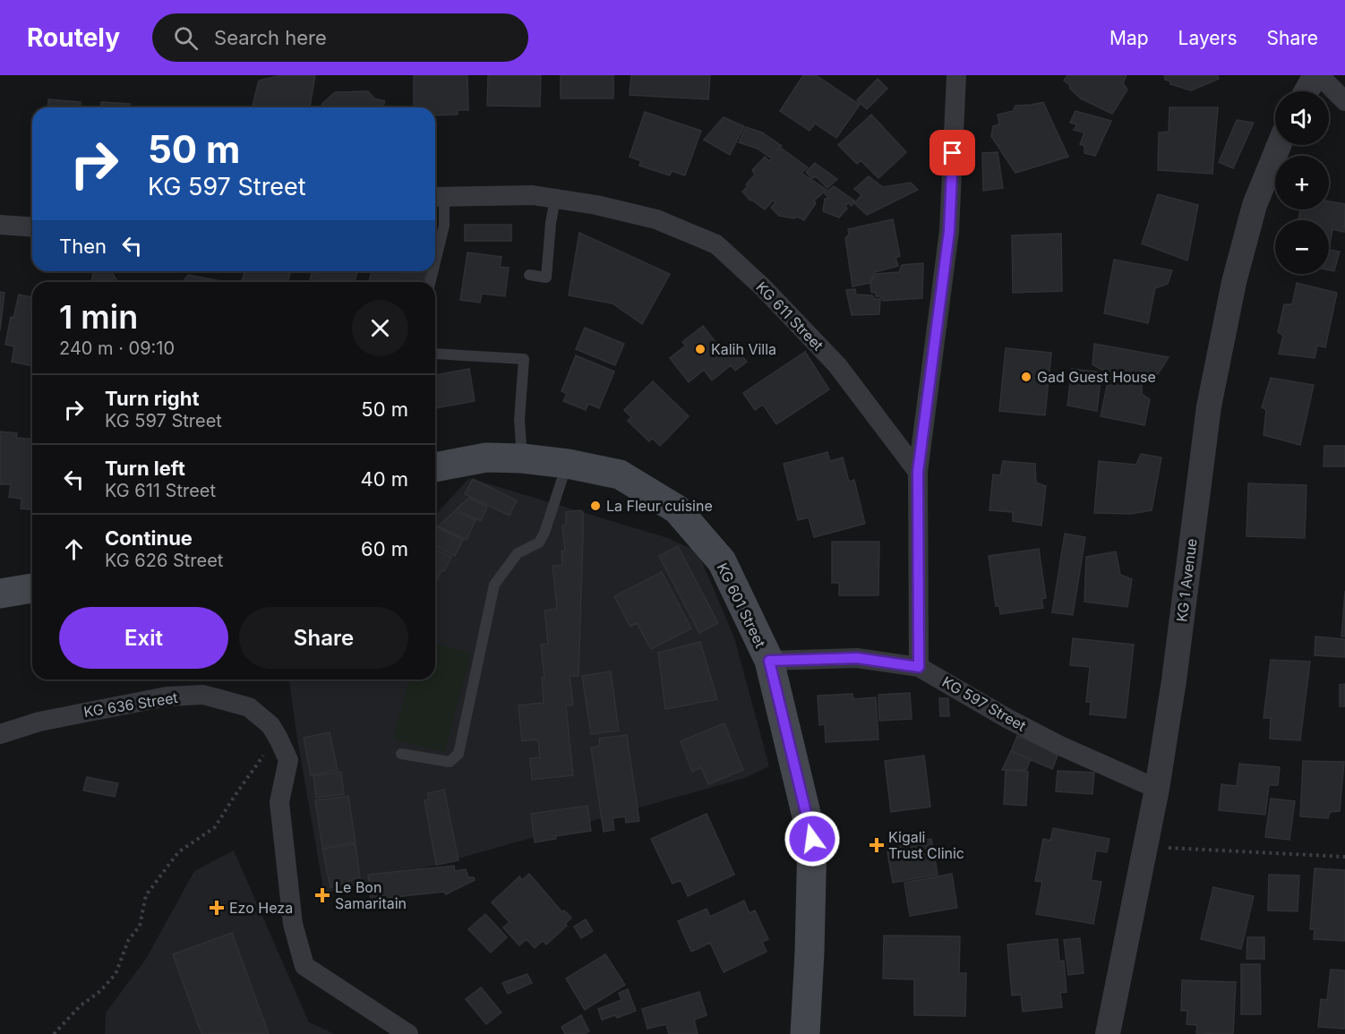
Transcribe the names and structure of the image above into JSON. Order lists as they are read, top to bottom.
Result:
{
  "streets": {
    "main road": ["KG 601 Street"],
    "street": [
      "KG 611 Street",
      "KG 1 Avenue",
      "KG 597 Street",
      "KG 636 Street"
    ]
  },
  "crossings": [
    ["KG 1 Avenue", "KG 597 Street"],
    ["KG 601 Street", "KG 597 Street"]
  ],
  "places": {
    "other": ["Kalih Villa", "Gad Guest House", "La Fleur cuisine"],
    "health": ["Kigali Trust Clinic", "Le Bon Samaritain", "Ezo Heza"]
  },
  "page": {
    "header": "Routely",
    "search": "Search here",
    "nav": ["Map", "Layers", "Share"],
    "map_buttons": ["+", "−"],
    "turn": ["50 m", "KG 597 Street"],
    "then": "Then",
    "heading": ["1 min", "240 m · 09:10"],
    "list": [
      {
        "name": "Turn right",
        "note": "KG 597 Street",
        "value": "50 m"
      },
      {
        "name": "Turn left",
        "note": "KG 611 Street",
        "value": "40 m"
      },
      {
        "name": "Continue",
        "note": "KG 626 Street",
        "value": "60 m"
      }
    ],
    "buttons": ["Exit", "Share"]
  }
}
